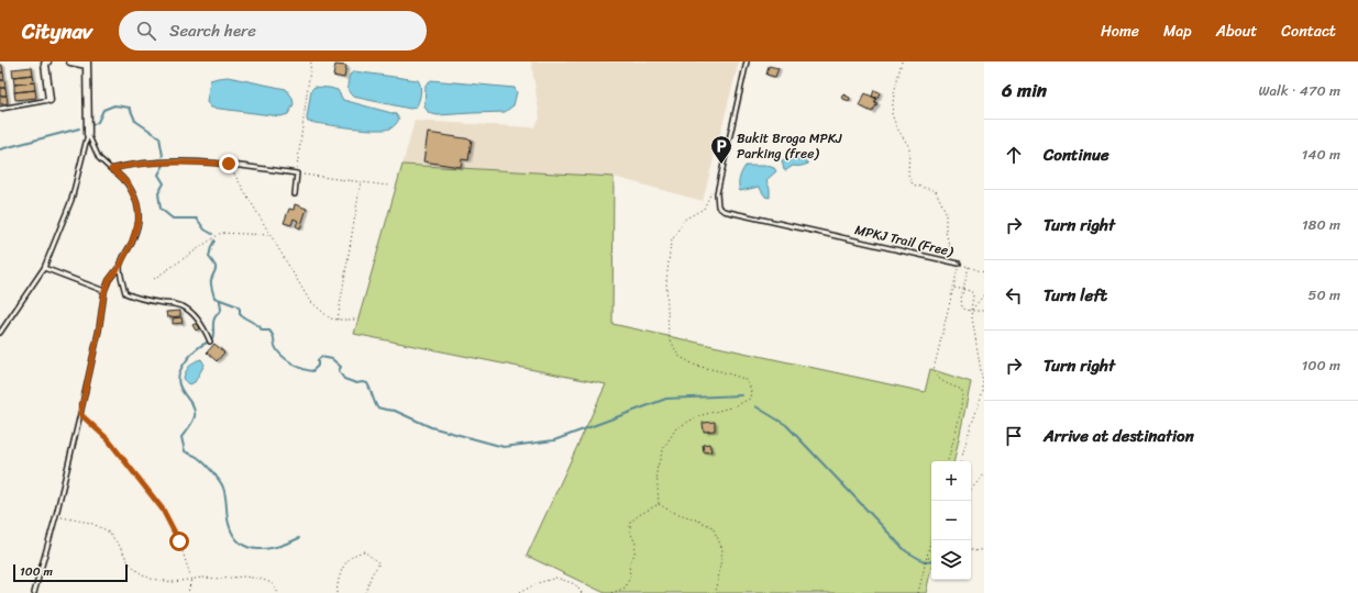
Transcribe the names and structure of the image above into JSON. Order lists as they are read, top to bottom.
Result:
{
  "streets": {
    "lane": ["MPKJ Trail (Free)"]
  },
  "places": {
    "parking": ["Bukit Broga MPKJ Parking (free)"]
  },
  "scale_bar": "100 m",
  "page": {
    "header": "Citynav",
    "search": "Search here",
    "nav": [
      "Home",
      "Map",
      "About",
      "Contact"
    ],
    "heading": ["6 min", "Walk · 470 m"],
    "list": [
      ["Continue", "140 m"],
      ["Turn right", "180 m"],
      ["Turn left", "50 m"],
      ["Turn right", "100 m"],
      "Arrive at destination"
    ],
    "map_buttons": ["+", "−"],
    "scale": "100 m"
  }
}
